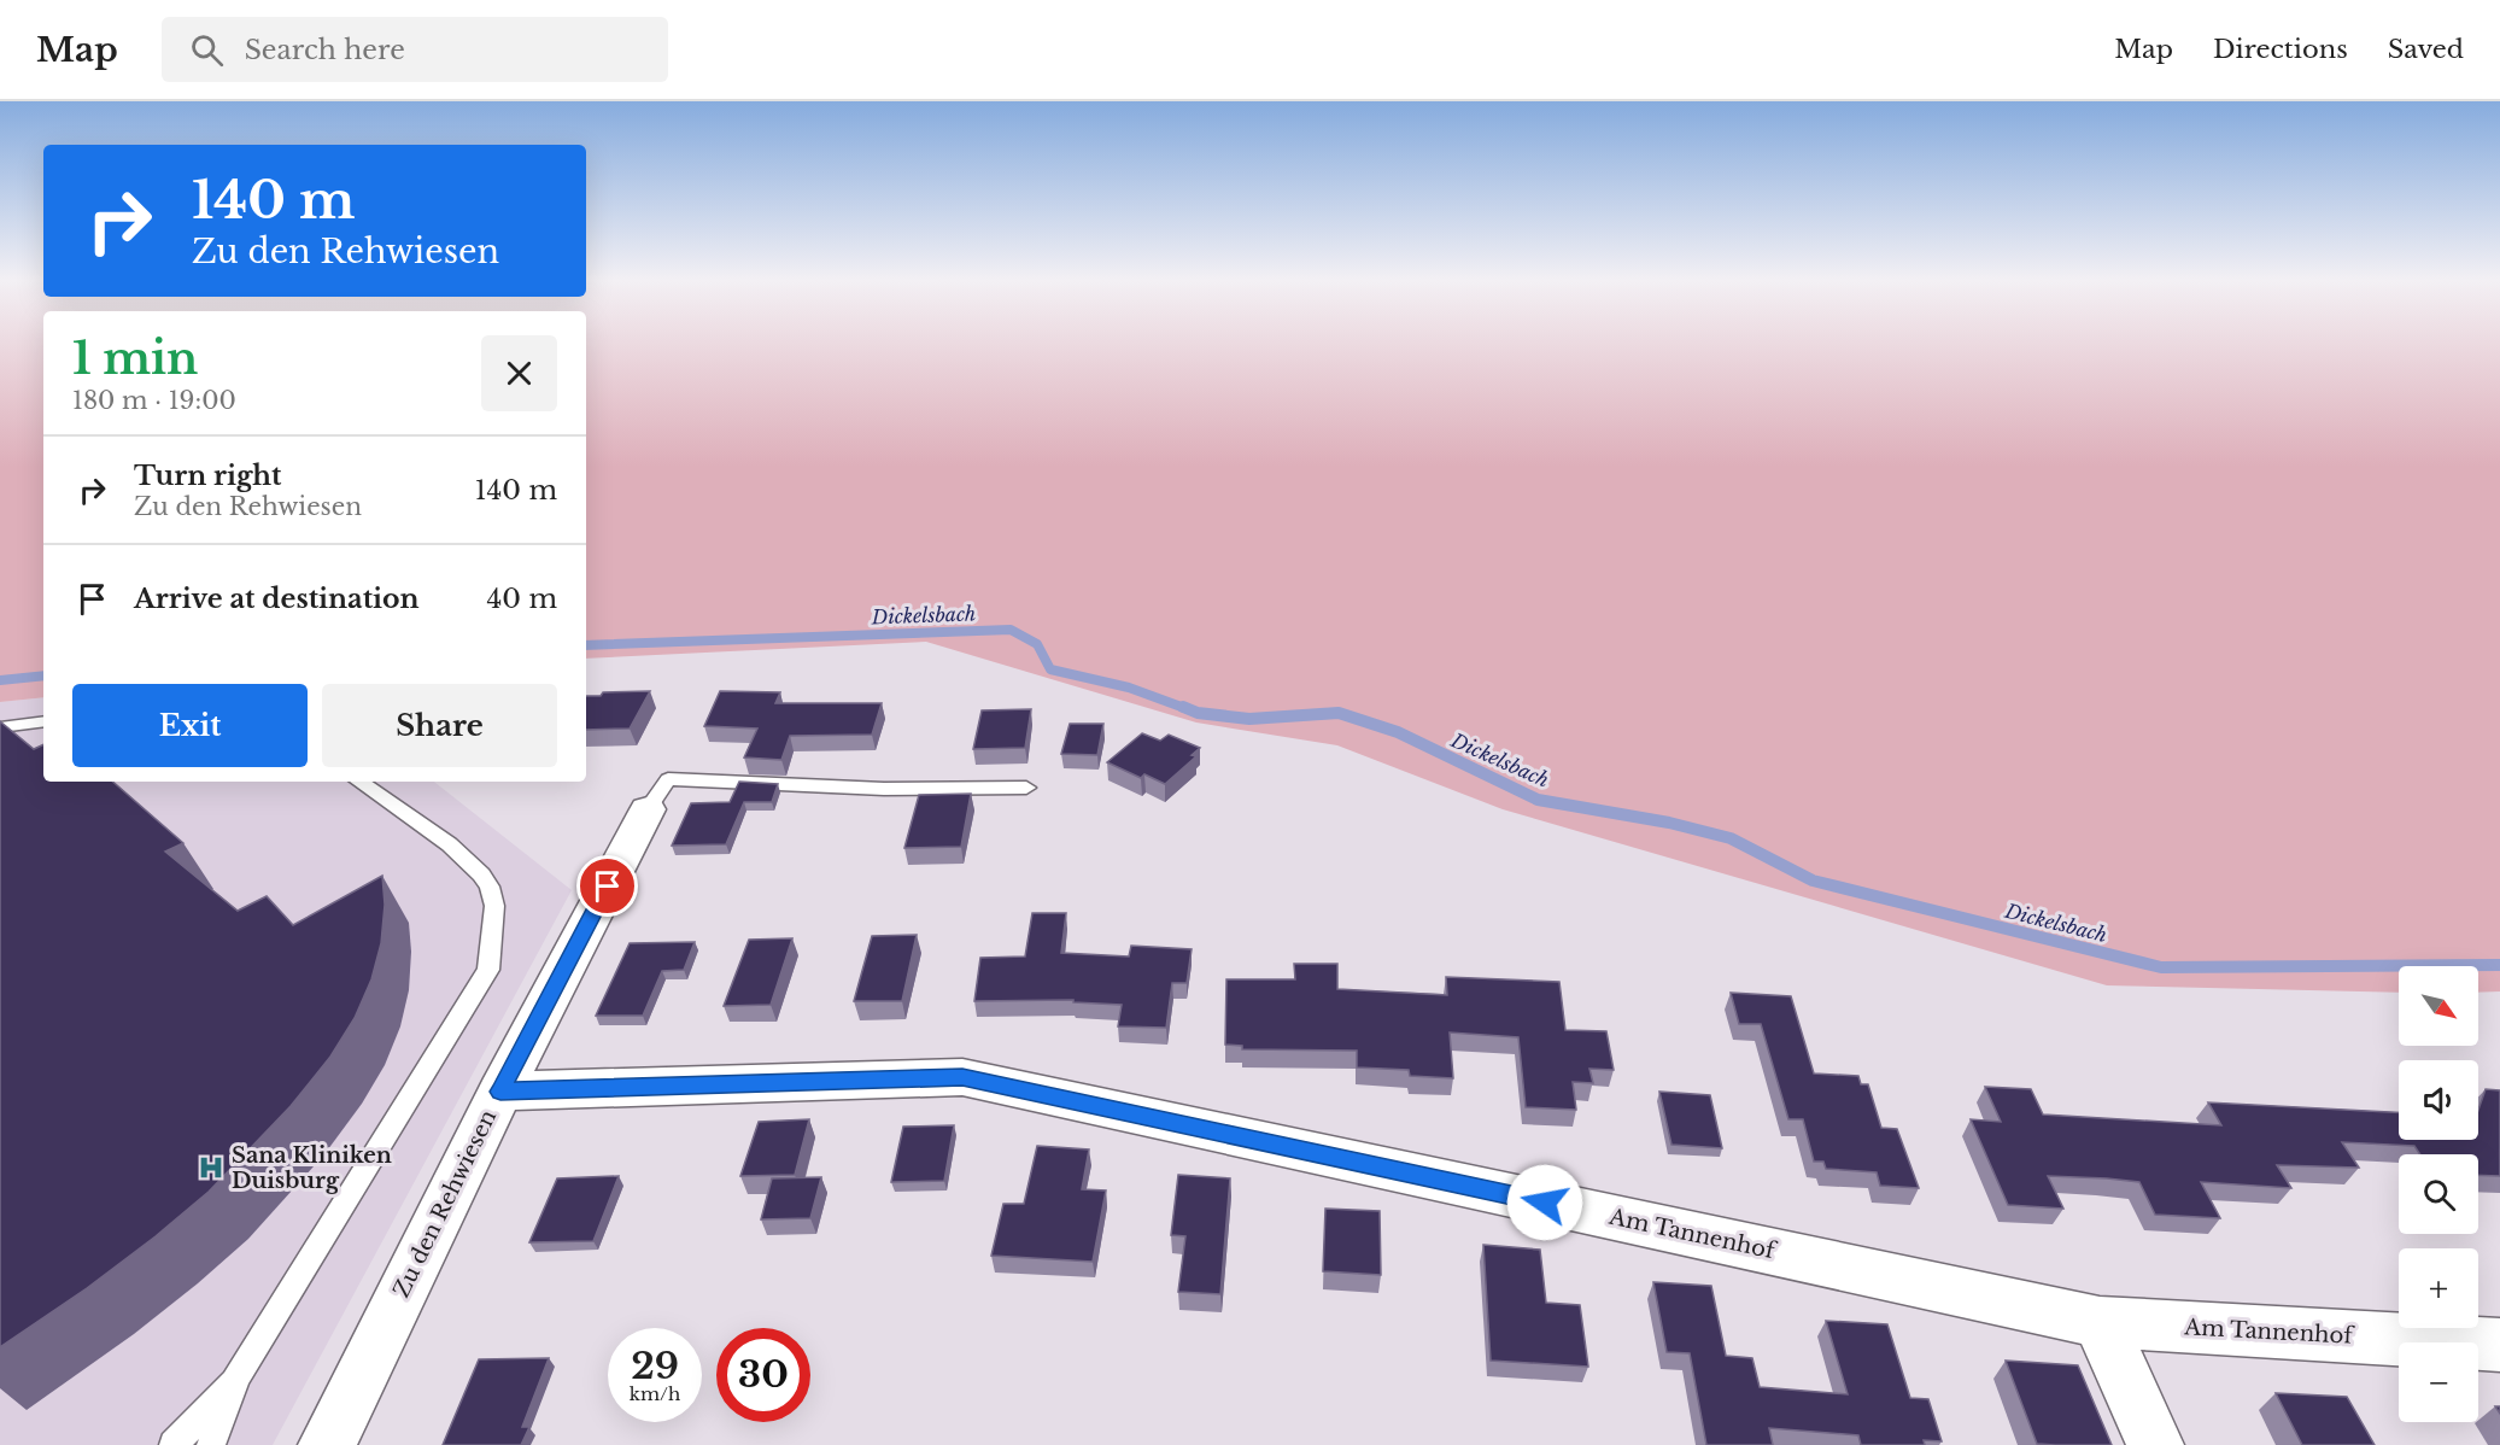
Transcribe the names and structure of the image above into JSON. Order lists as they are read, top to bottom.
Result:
{
  "streets": {
    "street": ["Zu den Rehwiesen", "Am Tannenhof"]
  },
  "crossings": [
    ["Zu den Rehwiesen", "Am Tannenhof"]
  ],
  "water": ["Dickelsbach"],
  "places": {
    "hospital": ["Sana Kliniken Duisburg"]
  },
  "north": "bottom right",
  "page": {
    "header": "Map",
    "search": "Search here",
    "nav": ["Map", "Directions", "Saved"],
    "turn": ["140 m", "Zu den Rehwiesen"],
    "heading": ["1 min", "180 m · 19:00"],
    "list": [
      {
        "name": "Turn right",
        "note": "Zu den Rehwiesen",
        "value": "140 m"
      },
      {
        "name": "Arrive at destination",
        "value": "40 m"
      }
    ],
    "buttons": ["Exit", "Share"],
    "map_buttons": ["+", "−"],
    "speed": "29 km/h",
    "limit": "30"
  }
}
